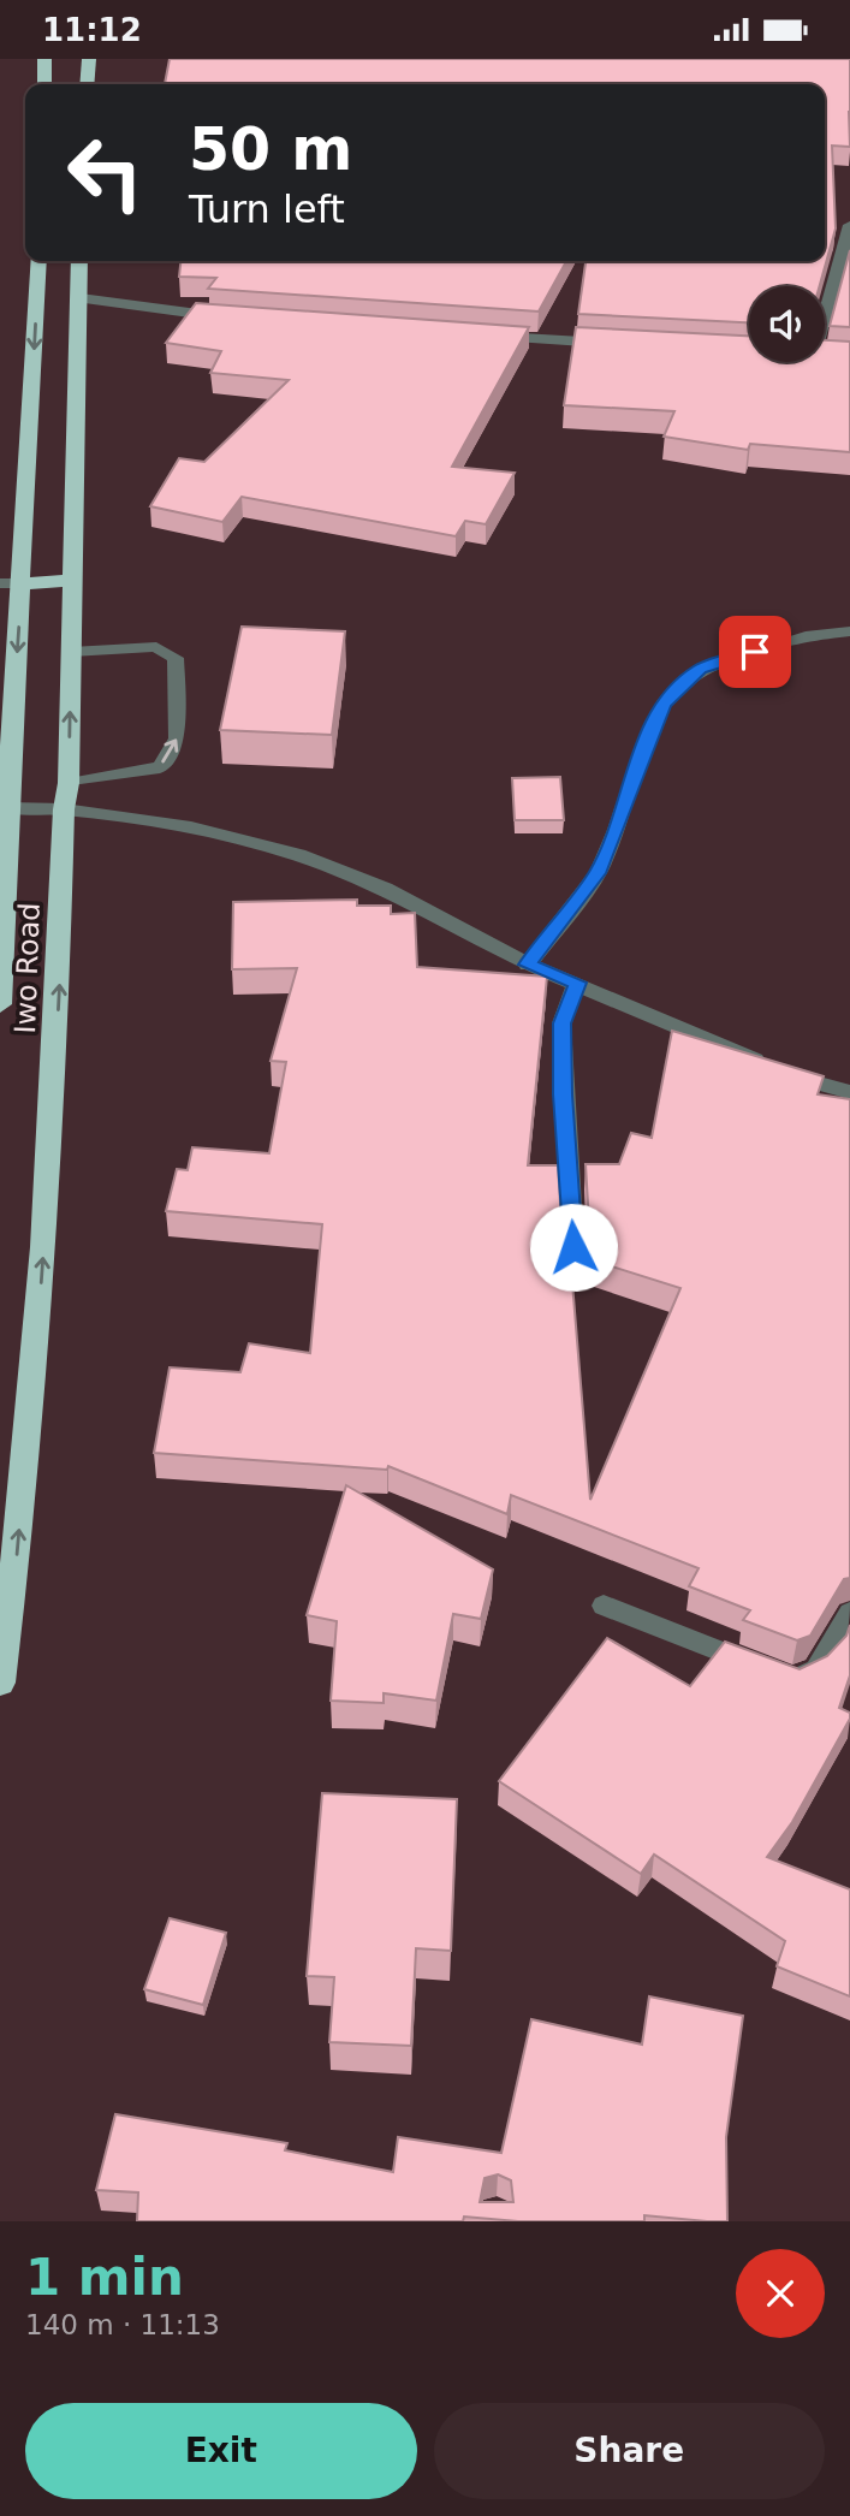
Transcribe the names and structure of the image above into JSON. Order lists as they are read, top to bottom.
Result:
{
  "streets": {
    "highway": ["Iwo Road"]
  },
  "page": {
    "status": "11:12",
    "turn": ["50 m", "Turn left"],
    "heading": ["1 min", "140 m · 11:13"],
    "buttons": ["Exit", "Share"]
  }
}
